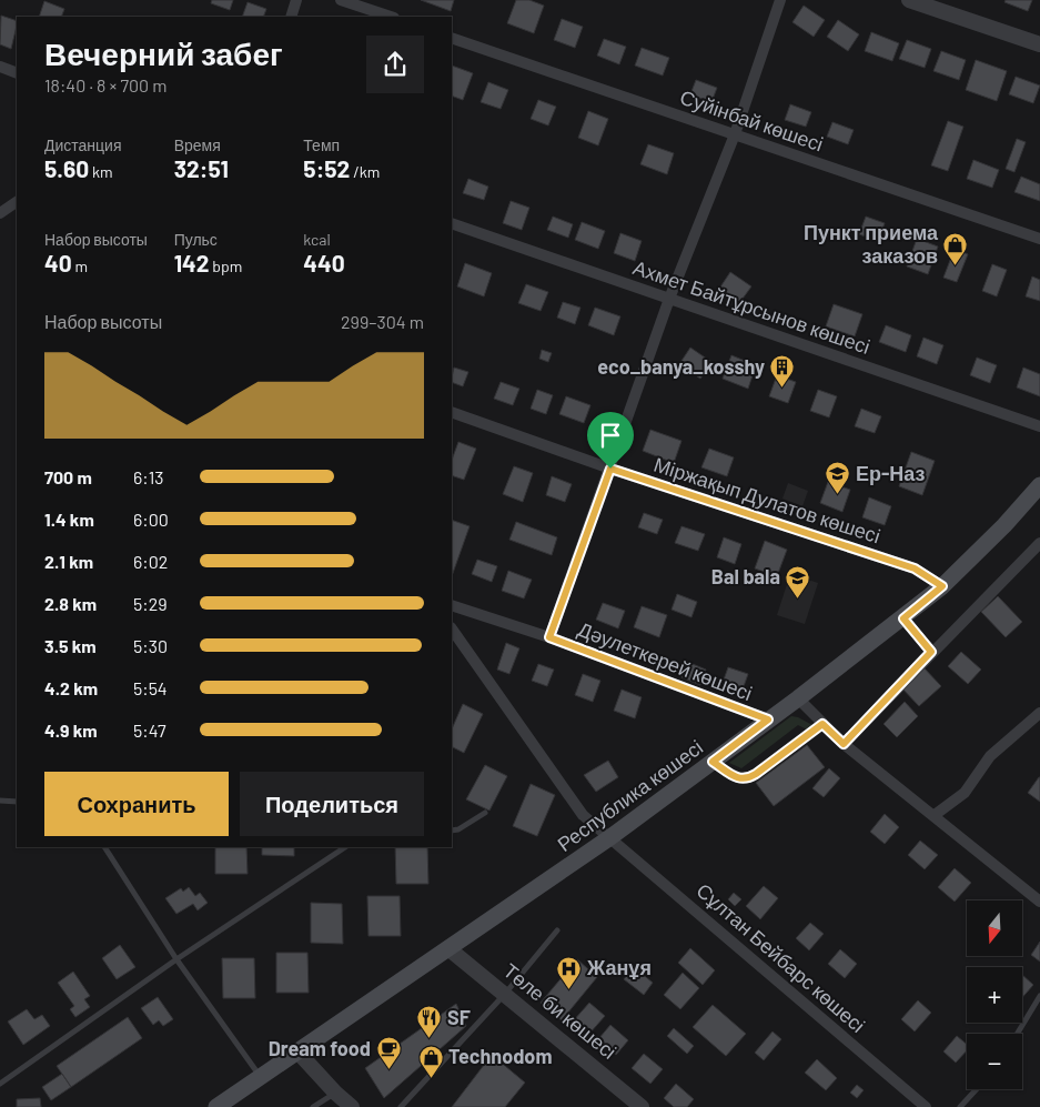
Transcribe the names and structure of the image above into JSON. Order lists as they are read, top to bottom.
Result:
{
  "streets": {
    "main road": ["Республика көшесі"],
    "street": [
      "Суйінбай көшесі",
      "Ахмет Байтұрсынов көшесі",
      "Міржақып Дулатов көшесі",
      "Дәулеткерей көшесі",
      "Сұлтан Бейбарс көшесі",
      "Төле би көшесі"
    ]
  },
  "crossings": [
    ["Міржақып Дулатов көшесі", "Республика көшесі"],
    ["Дәулеткерей көшесі", "Республика көшесі"],
    ["Республика көшесі", "Сұлтан Бейбарс көшесі"],
    ["Республика көшесі", "Төле би көшесі"]
  ],
  "places": {
    "shop": ["Пункт приема заказов", "Technodom"],
    "building": ["eco_banya_kosshy"],
    "school or university": ["Ер-Наз", "Bal bala"],
    "hospital": ["Жанұя"],
    "restaurant": ["SF"],
    "cafe": ["Dream food"]
  },
  "north": "bottom",
  "page": {
    "heading": ["Вечерний забег", "18:40 · 8 × 700 m"],
    "stats": [
      ["Дистанция", "5.60 km"],
      ["Время", "32:51"],
      ["Темп", "5:52 /km"],
      ["Набор высоты", "40 m"],
      ["Пульс", "142 bpm"],
      ["kcal", "440"]
    ],
    "chart": ["Набор высоты", "299–304 m"],
    "list": [
      {
        "name": "700 m",
        "note": "6:13"
      },
      {
        "name": "1.4 km",
        "note": "6:00"
      },
      {
        "name": "2.1 km",
        "note": "6:02"
      },
      {
        "name": "2.8 km",
        "note": "5:29"
      },
      {
        "name": "3.5 km",
        "note": "5:30"
      },
      {
        "name": "4.2 km",
        "note": "5:54"
      },
      {
        "name": "4.9 km",
        "note": "5:47"
      }
    ],
    "buttons": ["Сохранить", "Поделиться"],
    "map_buttons": ["+", "−"]
  }
}
